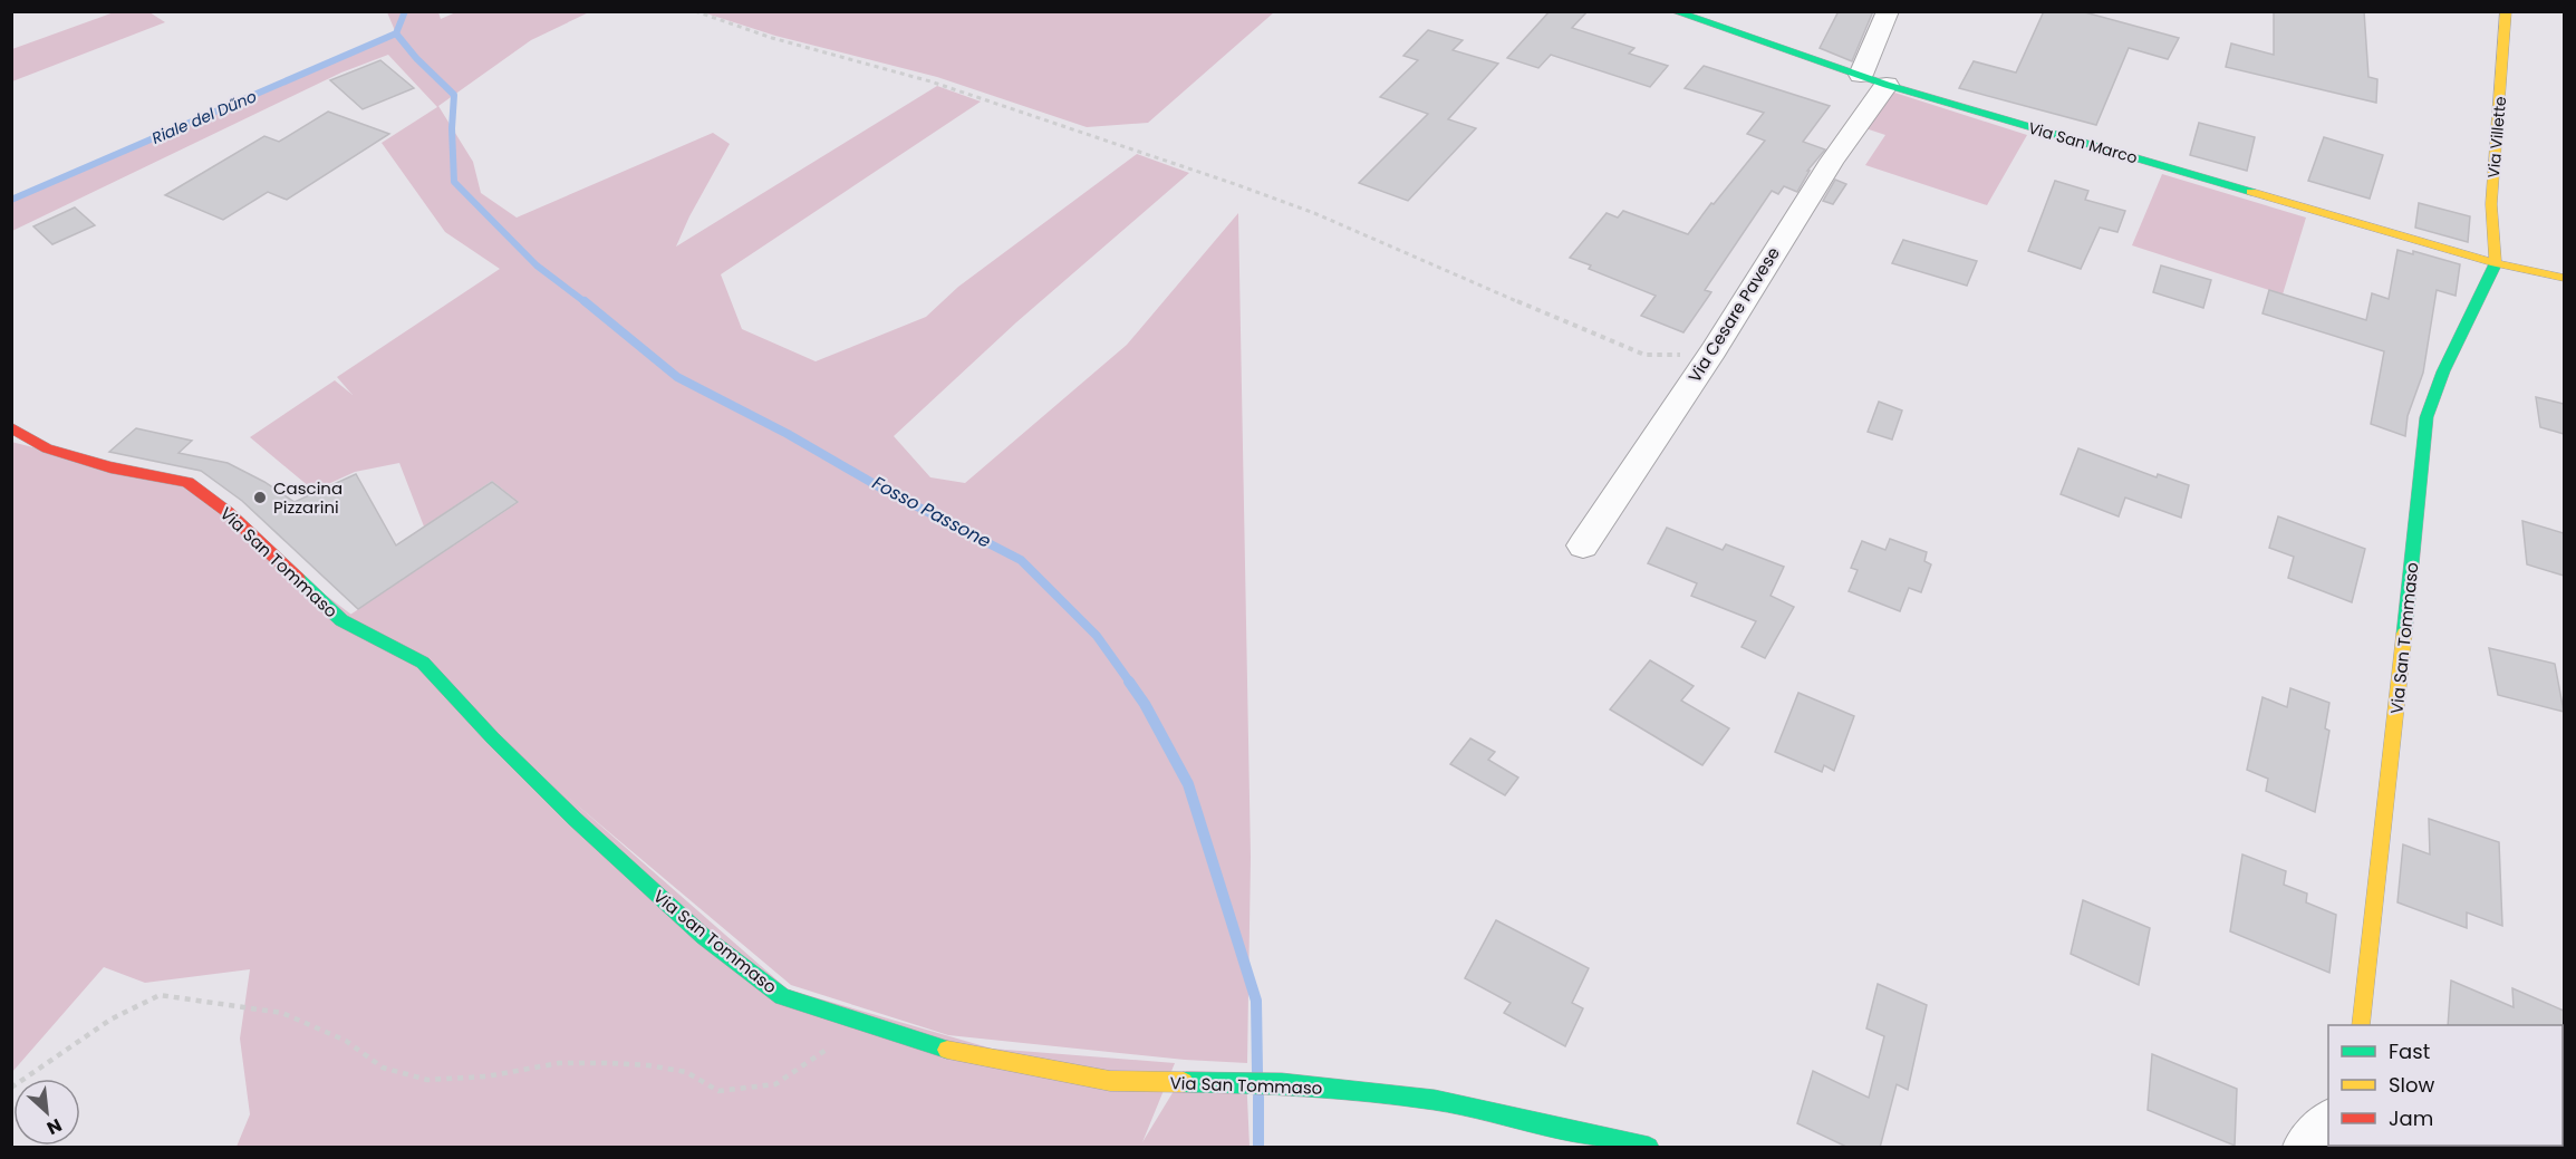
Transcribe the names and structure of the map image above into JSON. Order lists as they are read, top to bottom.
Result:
{
  "streets": {
    "street": [
      "Via Villette",
      "Via San Marco",
      "Via Cesare Pavese",
      "Via San Tommaso"
    ]
  },
  "crossings": [
    ["Via Villette", "Via San Marco"],
    ["Via Villette", "Via San Tommaso"],
    ["Via San Marco", "Via Cesare Pavese"],
    ["Via San Marco", "Via San Tommaso"]
  ],
  "water": ["Riale del Dűno", "Fosso Passone"],
  "places": ["Cascina Pizzarini"],
  "legend": ["Fast", "Slow", "Jam"],
  "north": "bottom right"
}
